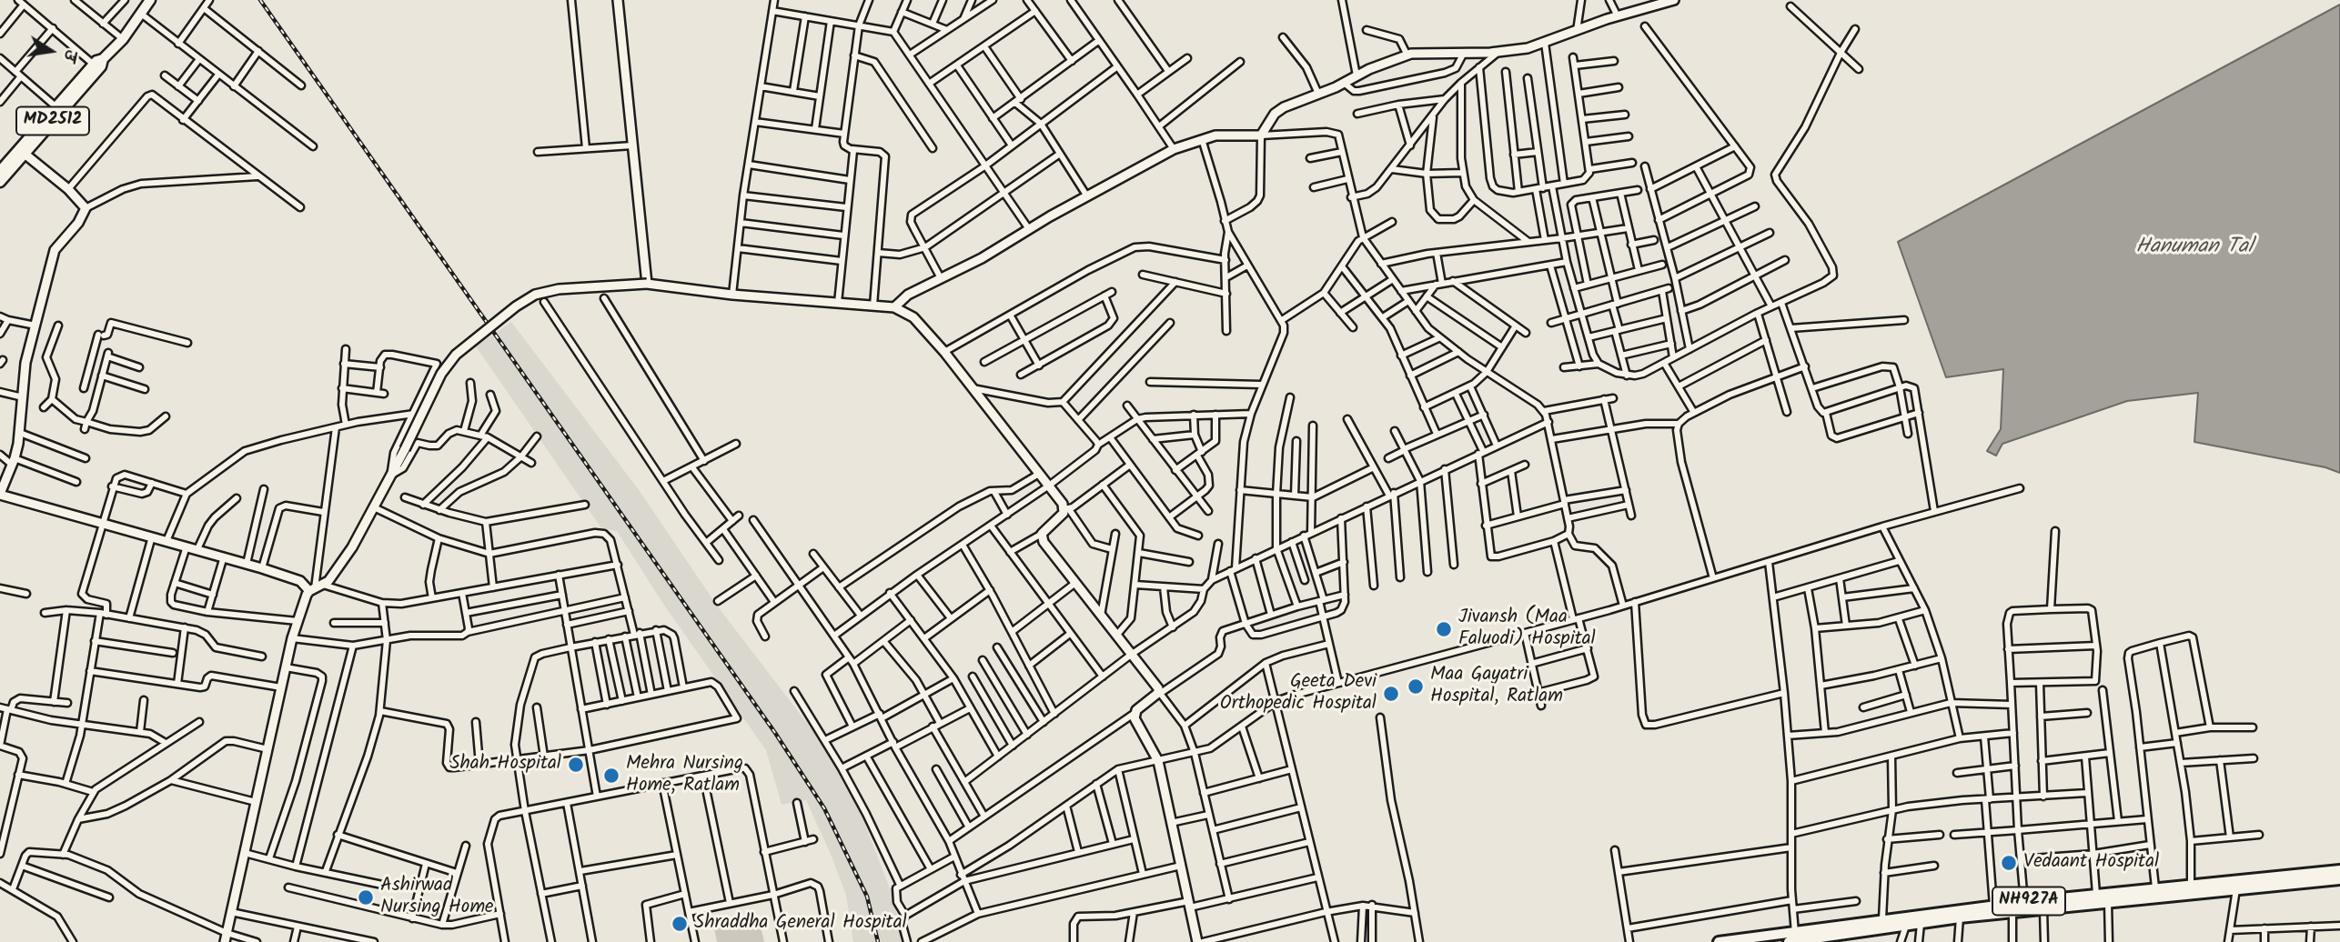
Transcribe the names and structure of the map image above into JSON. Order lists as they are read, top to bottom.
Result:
{
  "streets": {
    "highway": ["NH927A"],
    "main road": ["MD2512"]
  },
  "water": ["Hanuman Tal"],
  "places": [
    "Jivansh (Maa Faluodi) Hospital",
    "Maa Gayatri Hospital, Ratlam",
    "Geeta Devi Orthopedic Hospital",
    "Shah Hospital",
    "Mehra Nursing Home, Ratlam",
    "Vedaant Hospital",
    "Ashirwad Nursing Home",
    "Shraddha General Hospital"
  ],
  "north": "right"
}
